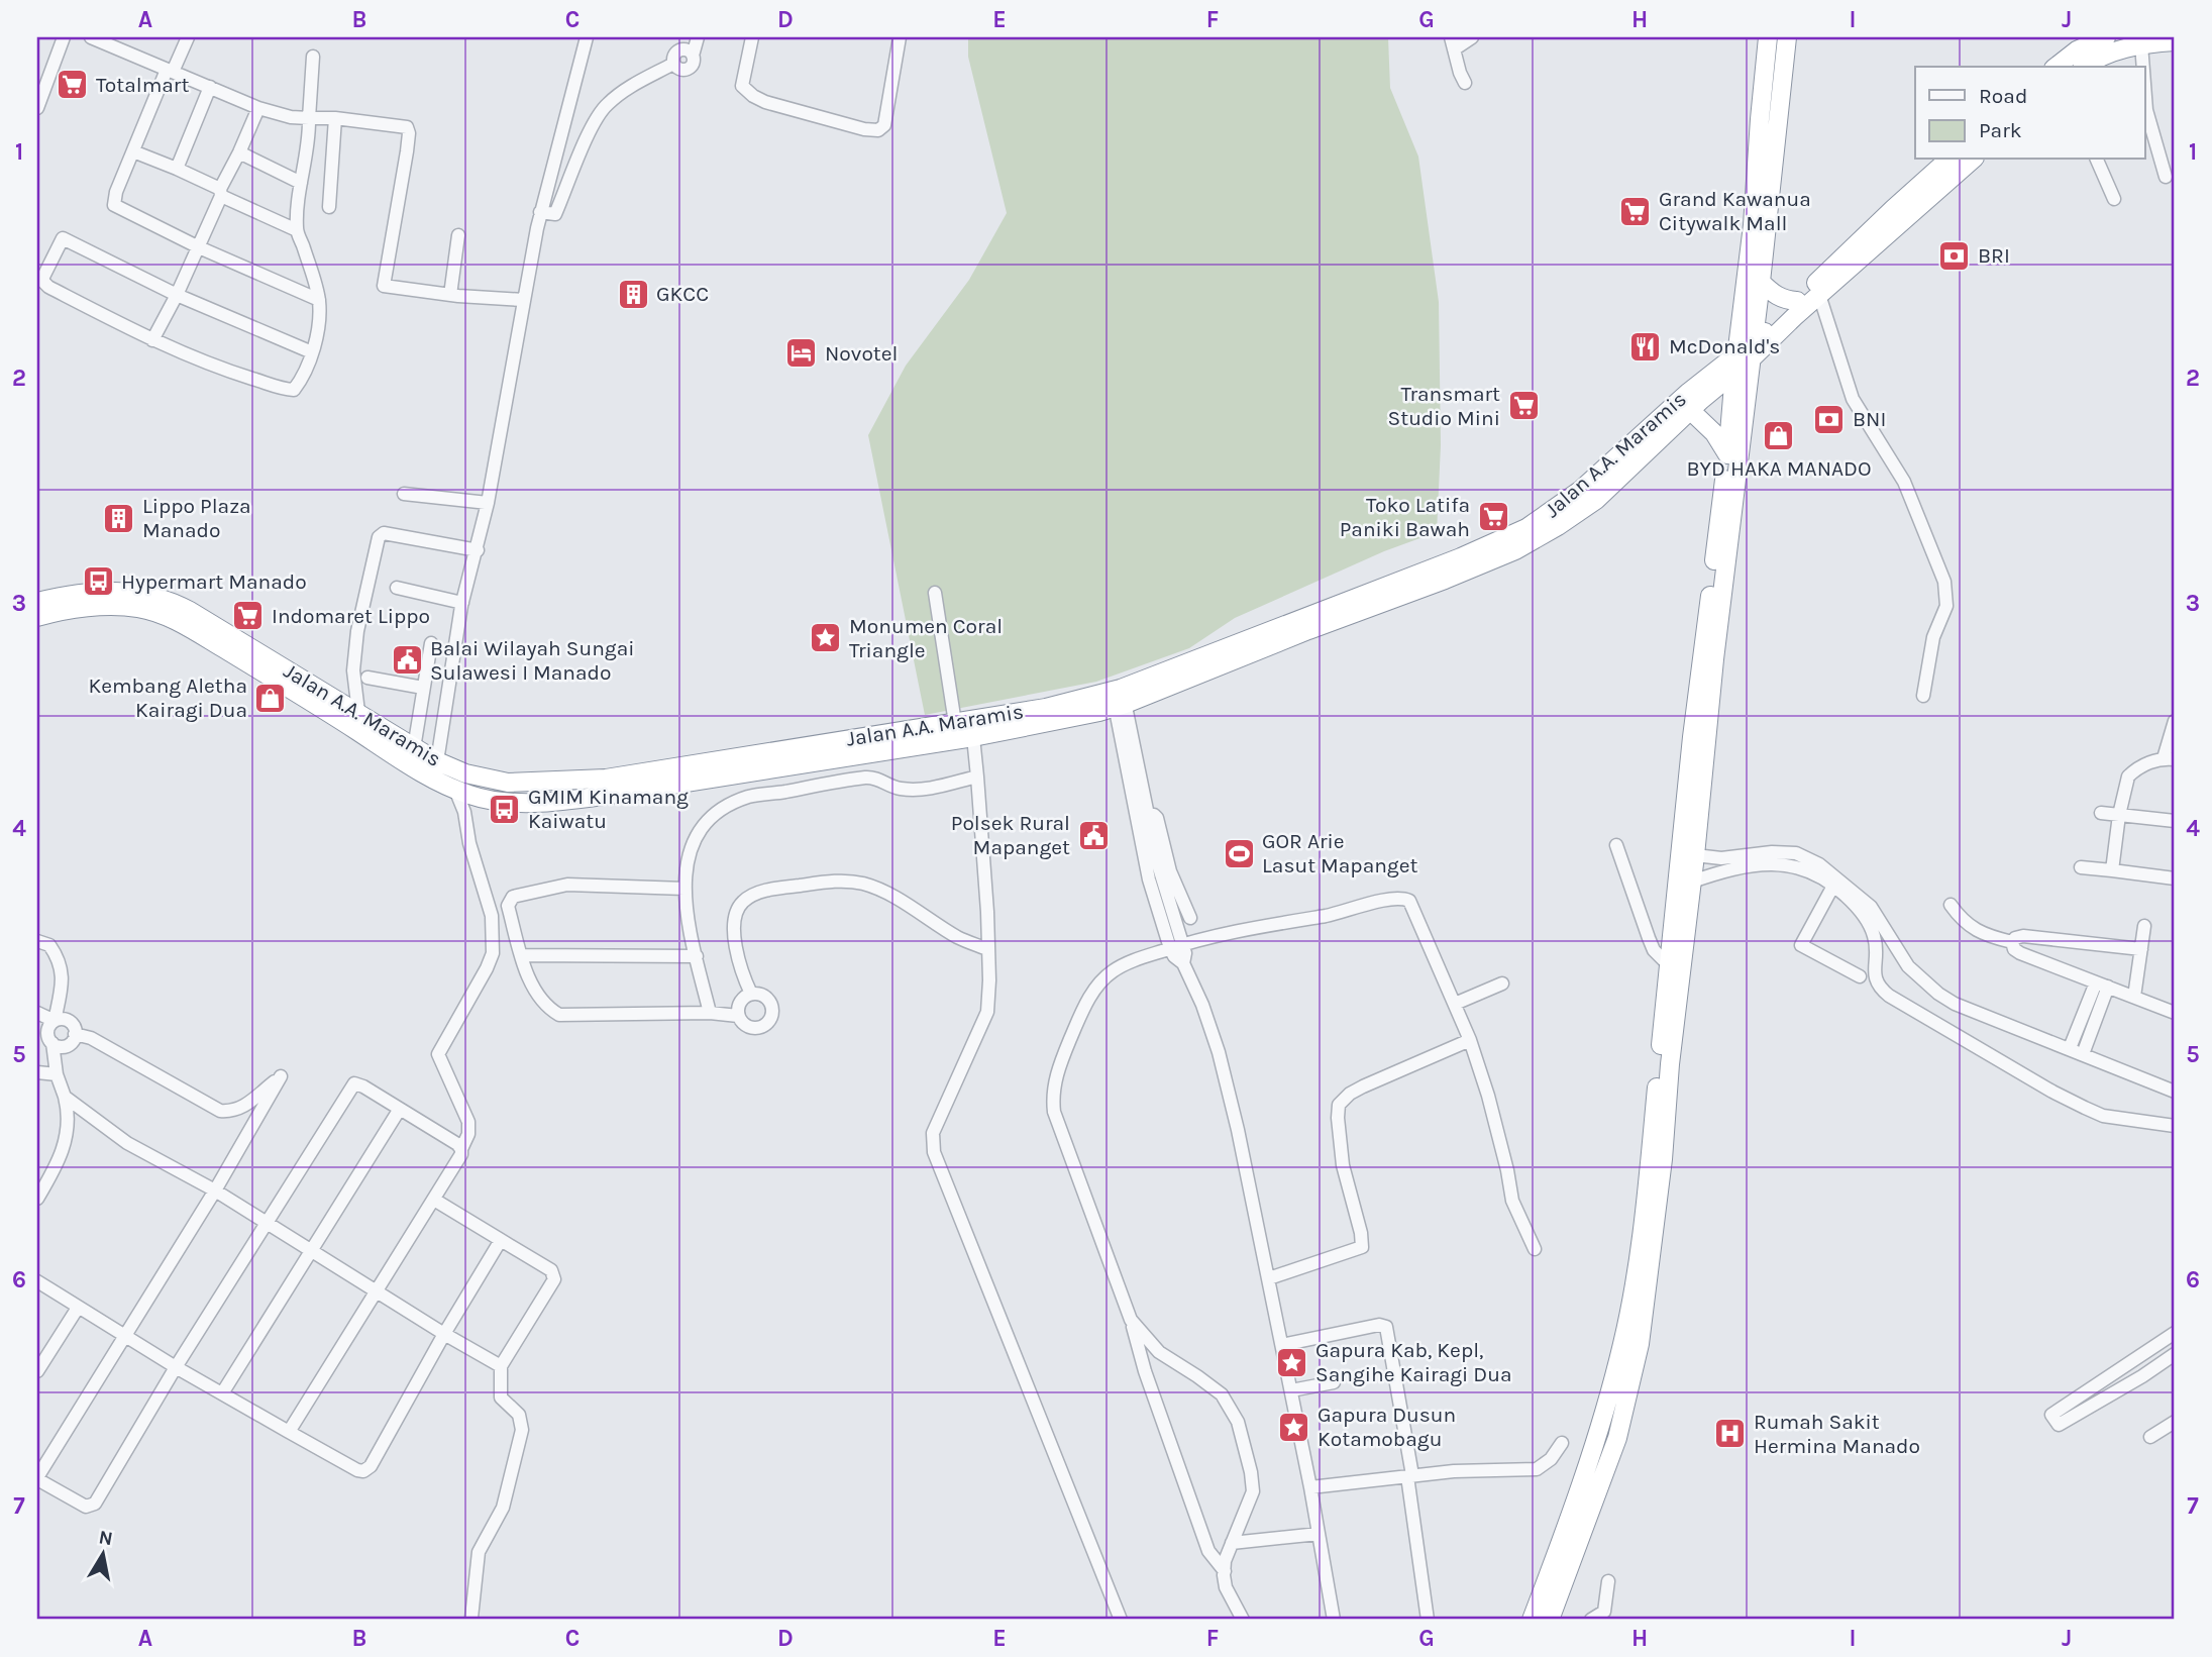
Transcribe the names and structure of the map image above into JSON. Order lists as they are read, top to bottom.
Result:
{
  "streets": {
    "highway": ["Jalan A.A. Maramis"]
  },
  "places": {
    "supermarket": [
      "Totalmart",
      "Grand Kawanua Citywalk Mall",
      "Transmart Studio Mini",
      "Toko Latifa Paniki Bawah",
      "Indomaret Lippo"
    ],
    "bank": ["BRI", "BNI"],
    "building": ["GKCC", "Lippo Plaza Manado"],
    "restaurant": ["McDonald's"],
    "hotel": ["Novotel"],
    "shop": ["BYD HAKA MANADO", "Kembang Aletha Kairagi Dua"],
    "bus stop": ["Hypermart Manado", "GMIM Kinamang Kaiwatu"],
    "place": ["Monumen Coral Triangle", "Gapura Kab, Kepl, Sangihe Kairagi Dua", "Gapura Dusun Kotamobagu"],
    "public building": ["Balai Wilayah Sungai Sulawesi I Manado", "Polsek Rural Mapanget"],
    "sports": ["GOR Arie Lasut Mapanget"],
    "hospital": ["Rumah Sakit Hermina Manado"]
  },
  "legend": ["Road", "Park"],
  "north": "top",
  "grid": {
    "columns": [
      "A",
      "B",
      "C",
      "D",
      "E",
      "F",
      "G",
      "H",
      "I",
      "J"
    ],
    "rows": [
      "1",
      "2",
      "3",
      "4",
      "5",
      "6",
      "7"
    ]
  }
}
